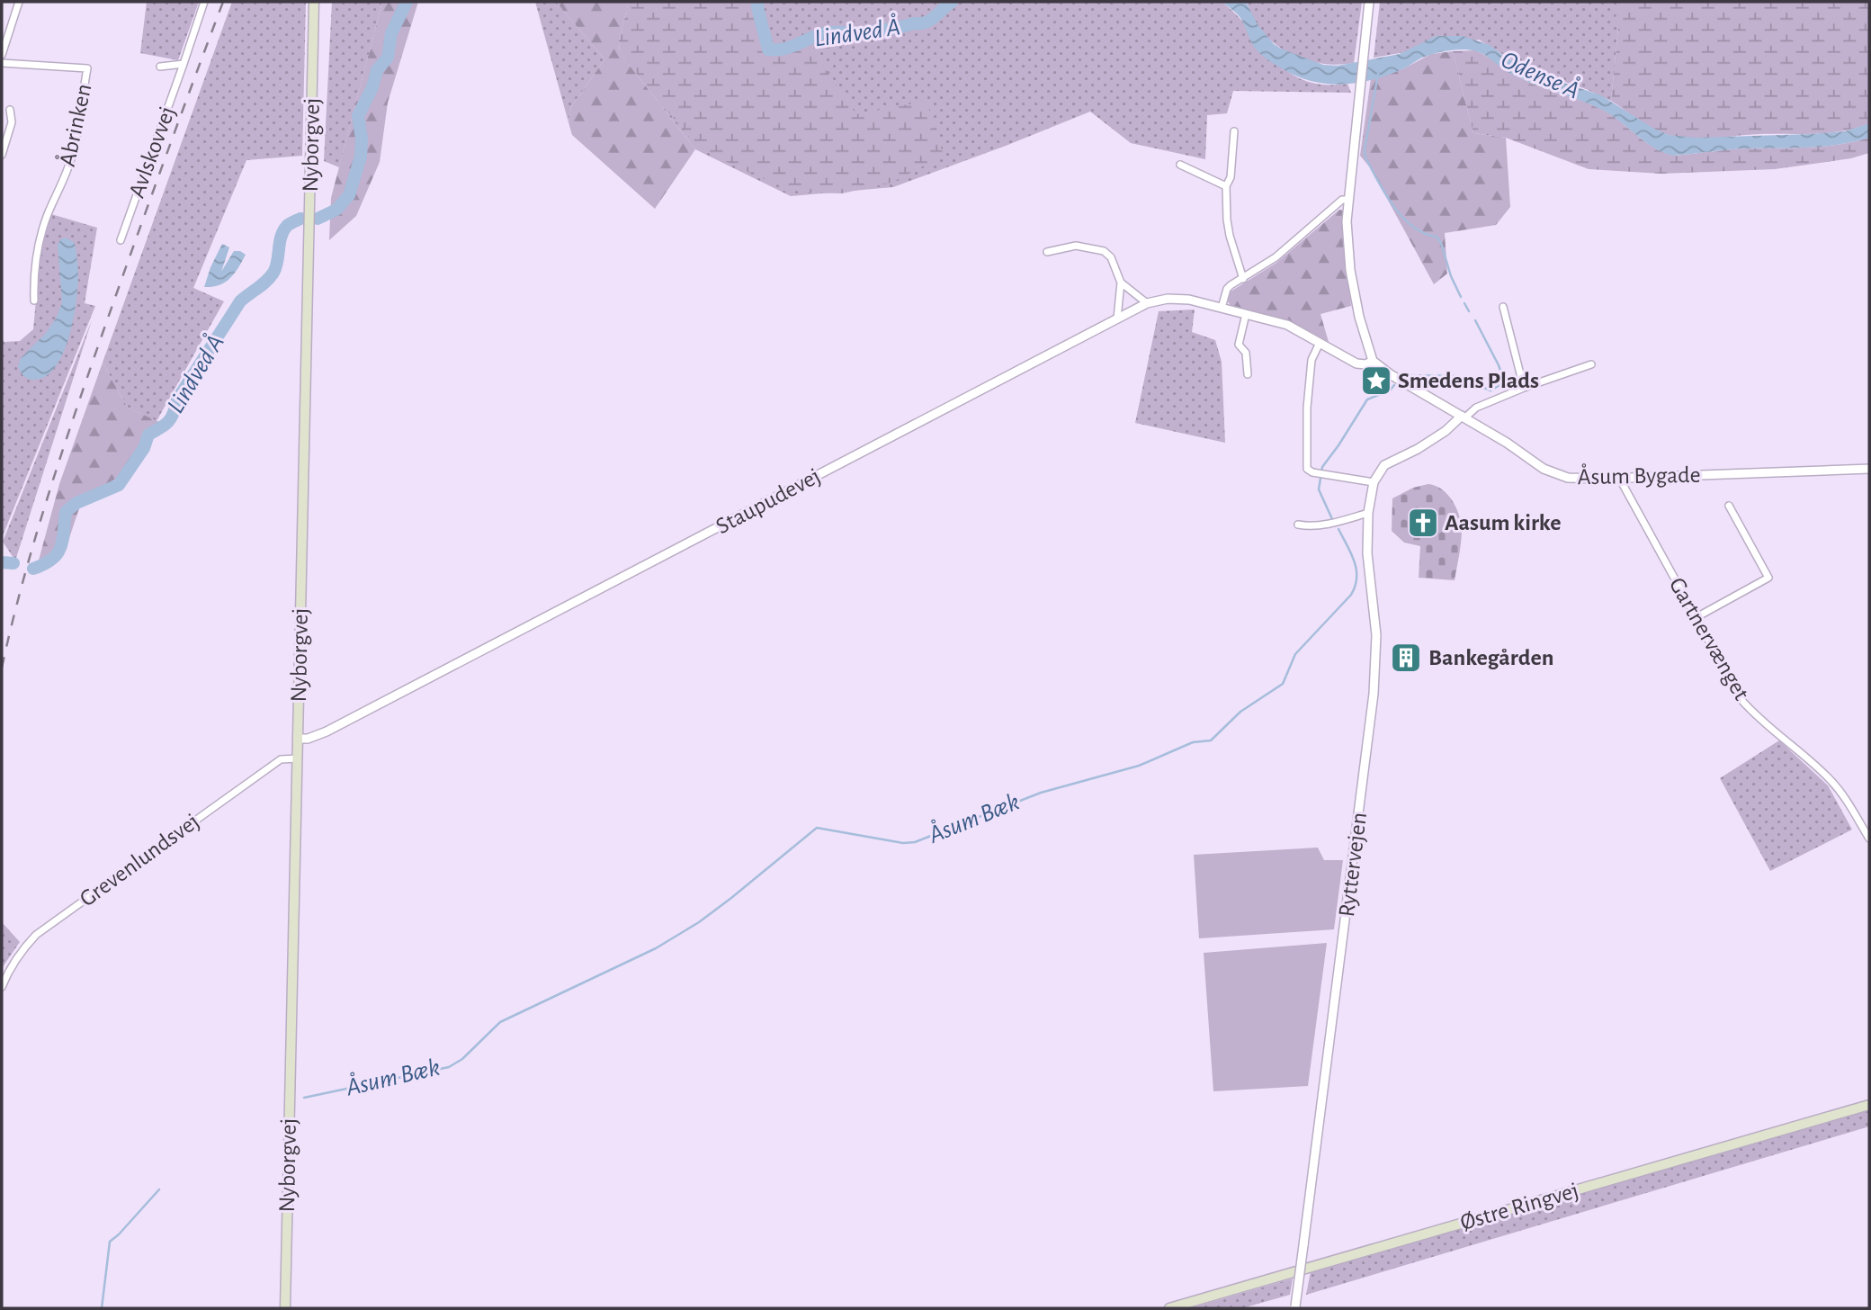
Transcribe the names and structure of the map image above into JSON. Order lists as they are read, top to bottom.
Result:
{
  "streets": {
    "main road": ["Nyborgvej", "Østre Ringvej"],
    "street": [
      "Åbrinken",
      "Avlskovvej",
      "Åsum Bygade",
      "Staupudevej",
      "Gartnervænget",
      "Grevenlundsvej",
      "Ryttervejen"
    ]
  },
  "crossings": [
    ["Nyborgvej", "Staupudevej"],
    ["Nyborgvej", "Grevenlundsvej"],
    ["Åsum Bygade", "Staupudevej"],
    ["Åsum Bygade", "Gartnervænget"]
  ],
  "water": ["Lindved Å", "Odense Å", "Åsum Bæk"],
  "places": {
    "place": ["Smedens Plads"],
    "church": ["Aasum kirke"],
    "building": ["Bankegården"]
  }
}
